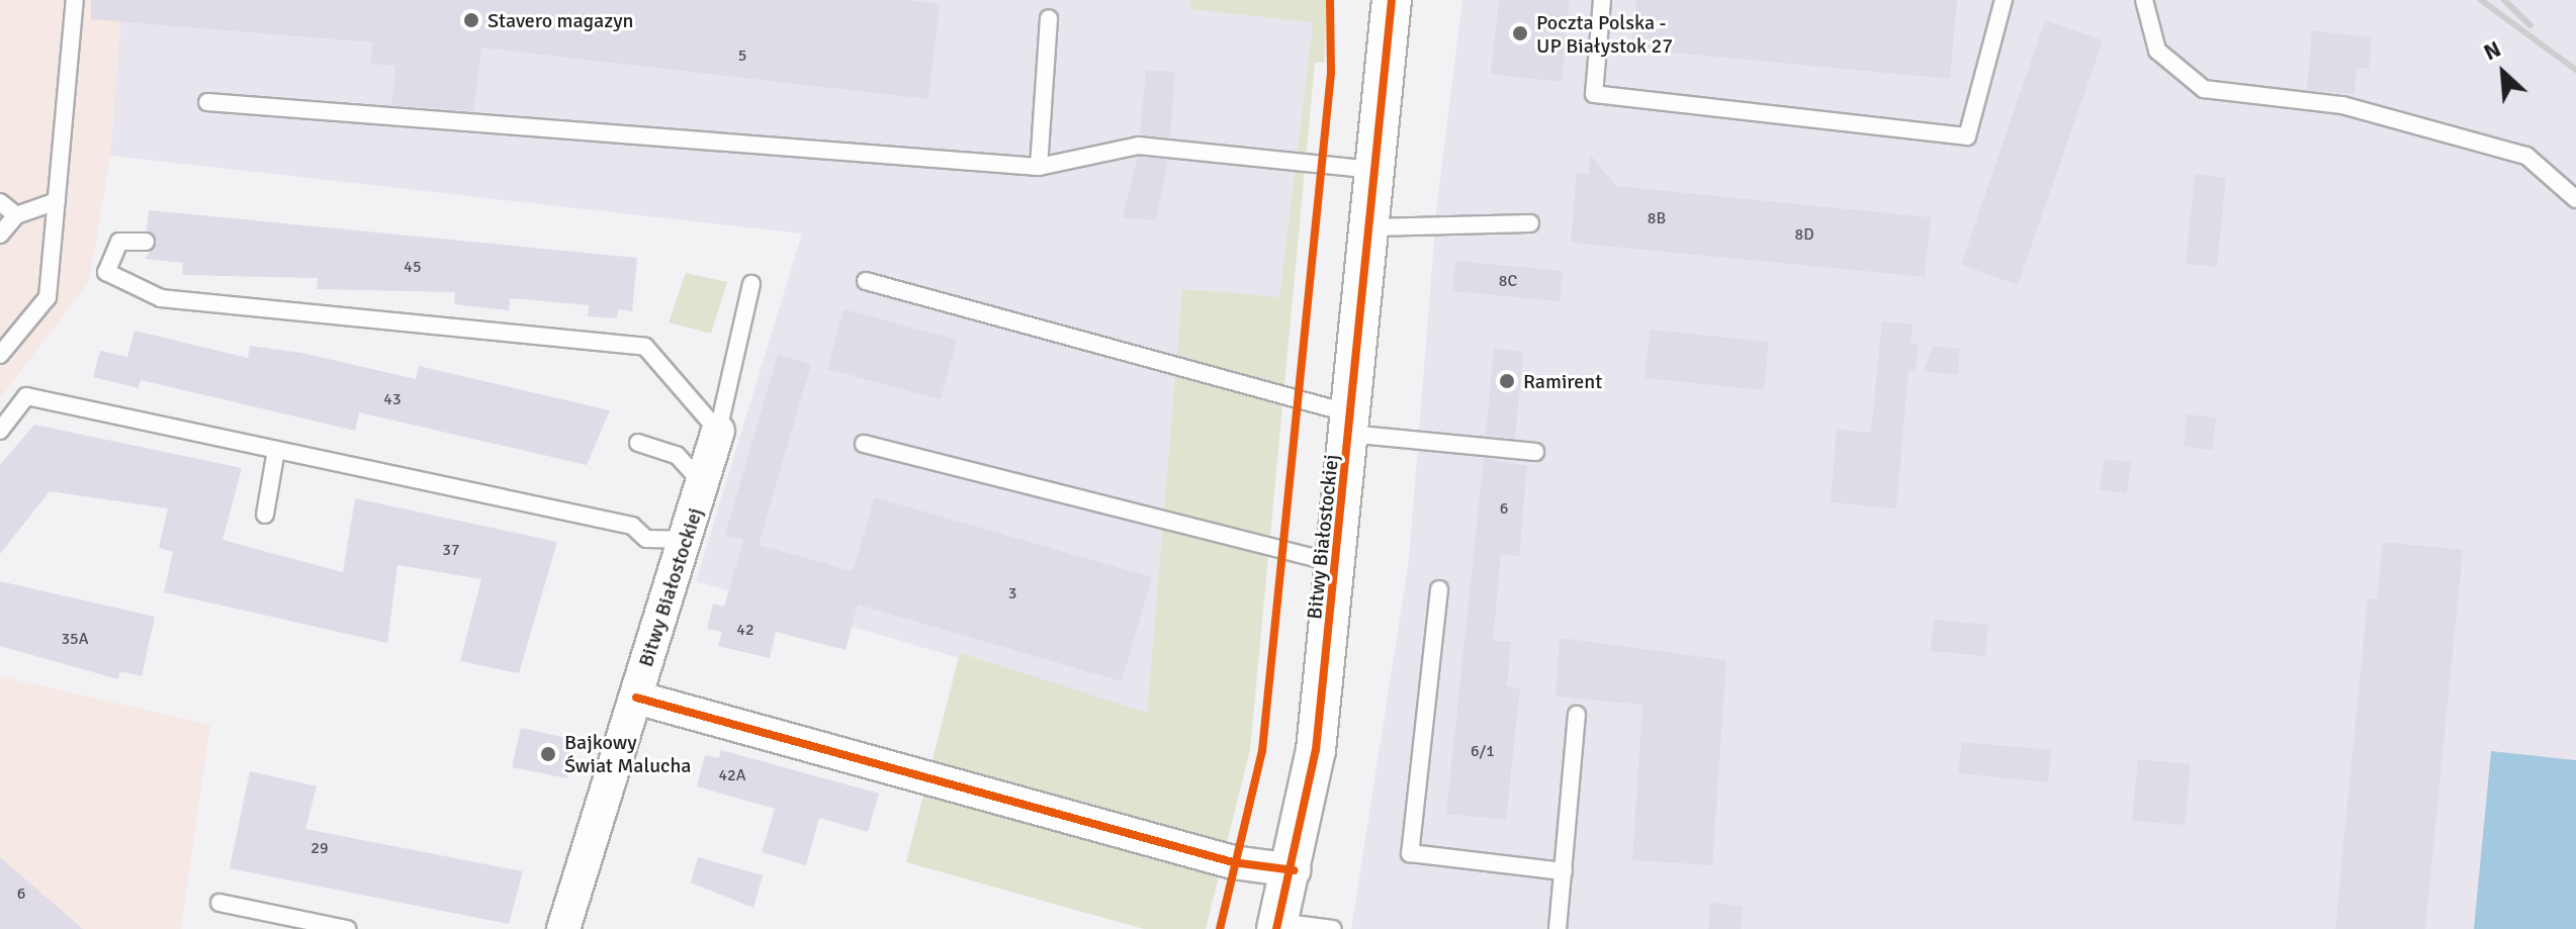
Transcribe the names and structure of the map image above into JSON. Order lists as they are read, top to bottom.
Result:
{
  "streets": {
    "street": ["Bitwy Białostockiej"]
  },
  "places": [
    "Stavero magazyn",
    "Poczta Polska - UP Białystok 27",
    "Ramirent",
    "Bajkowy Świat Malucha"
  ],
  "house_numbers": [
    "5",
    "8B",
    "8D",
    "45",
    "8C",
    "43",
    "6",
    "37",
    "3",
    "42",
    "35A",
    "6/1",
    "42A",
    "29",
    "6"
  ],
  "north": "top left"
}
